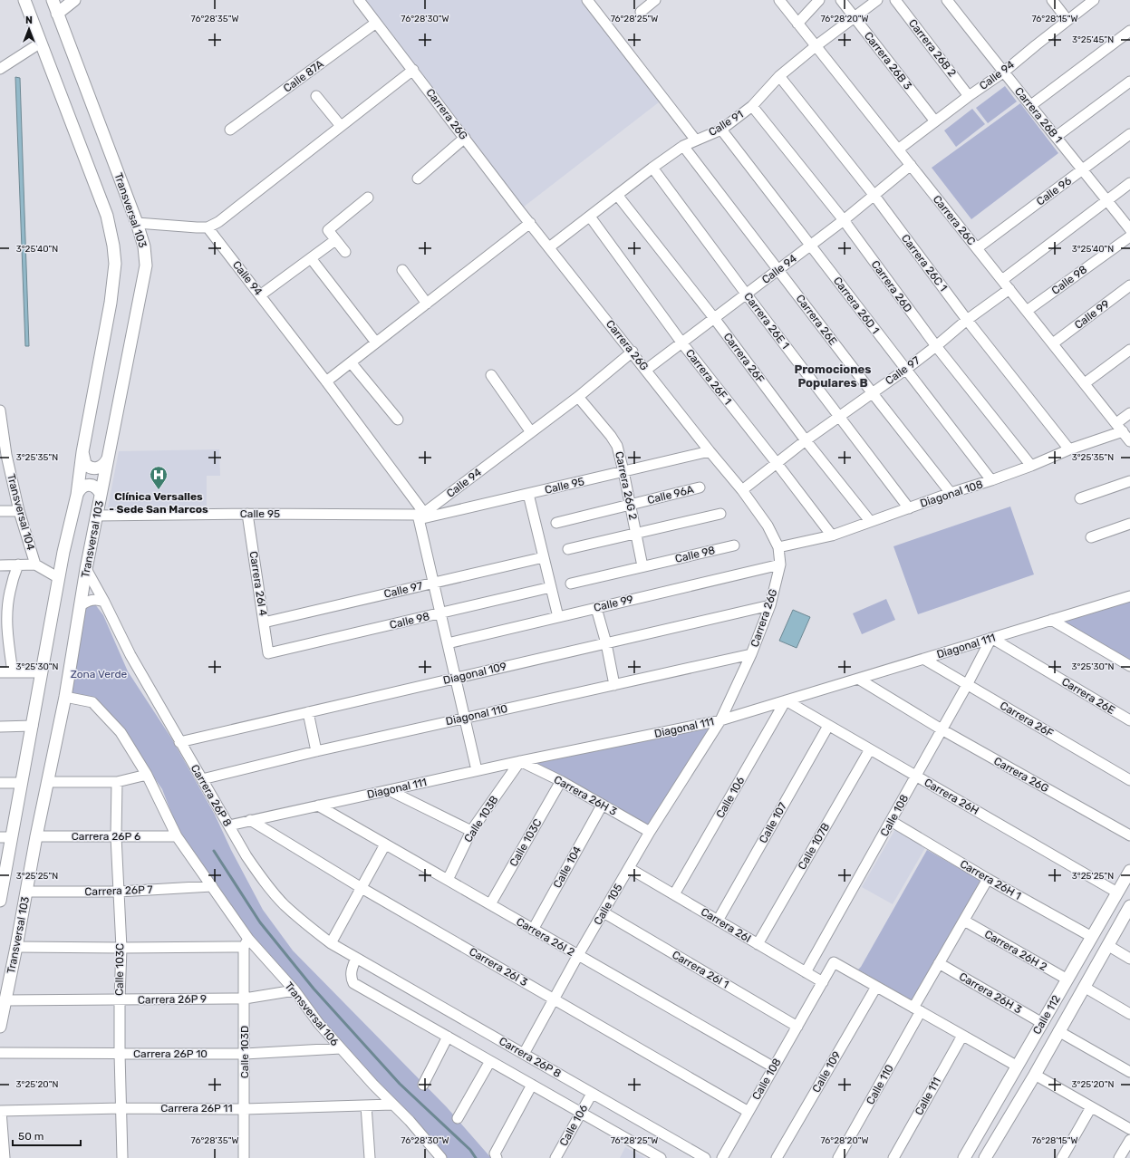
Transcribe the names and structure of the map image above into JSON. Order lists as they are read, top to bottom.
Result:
{
  "streets": {
    "street": [
      "Carrera 26B 2",
      "Carrera 26B 3",
      "Calle 94",
      "Calle 87A",
      "Carrera 26G",
      "Carrera 26B 1",
      "Calle 91",
      "Calle 96",
      "Transversal 103",
      "Carrera 26C",
      "Carrera 26C 1",
      "Calle 98",
      "Carrera 26D",
      "Carrera 26D 1",
      "Calle 99",
      "Carrera 26E",
      "Carrera 26E 1",
      "Carrera 26F",
      "Calle 97",
      "Carrera 26F 1",
      "Calle 95",
      "Carrera 26G 2",
      "Diagonal 108",
      "Calle 96A",
      "Transversal 104",
      "Carrera 26I 4",
      "Diagonal 111",
      "Diagonal 109",
      "Diagonal 110",
      "Carrera 26P 8",
      "Carrera 26H 3",
      "Carrera 26H",
      "Calle 106",
      "Calle 108",
      "Calle 103B",
      "Calle 107",
      "Carrera 26P 6",
      "Calle 103C",
      "Calle 107B",
      "Calle 104",
      "Carrera 26H 1",
      "Carrera 26P 7",
      "Calle 105",
      "Carrera 26I",
      "Carrera 26I 2",
      "Carrera 26H 2",
      "Carrera 26I 3",
      "Carrera 26I 1",
      "Carrera 26P 9",
      "Transversal 106",
      "Calle 112",
      "Calle 103D",
      "Carrera 26P 10",
      "Calle 109",
      "Calle 110",
      "Calle 111",
      "Carrera 26P 11"
    ]
  },
  "crossings": [
    ["Carrera 26B 2", "Calle 94"],
    ["Carrera 26B 3", "Calle 94"],
    ["Carrera 26B 3", "Calle 91"],
    ["Calle 94", "Carrera 26G"],
    ["Calle 94", "Carrera 26B 1"],
    ["Calle 94", "Carrera 26C"],
    ["Calle 94", "Carrera 26C 1"],
    ["Calle 94", "Carrera 26D"],
    ["Calle 94", "Carrera 26D 1"],
    ["Calle 94", "Carrera 26E"],
    ["Calle 94", "Carrera 26E 1"],
    ["Calle 94", "Carrera 26F"],
    ["Calle 94", "Carrera 26F 1"],
    ["Calle 94", "Calle 95"],
    ["Calle 94", "Carrera 26G 2"],
    ["Calle 87A", "Carrera 26G"],
    ["Carrera 26G", "Calle 91"],
    ["Carrera 26G", "Calle 99"],
    ["Carrera 26G", "Calle 97"],
    ["Carrera 26G", "Calle 95"],
    ["Carrera 26G", "Diagonal 108"],
    ["Carrera 26G", "Diagonal 111"],
    ["Carrera 26G", "Diagonal 109"],
    ["Carrera 26G", "Diagonal 110"],
    ["Carrera 26G", "Calle 108"],
    ["Carrera 26G", "Calle 105"],
    ["Carrera 26B 1", "Calle 96"],
    ["Calle 91", "Carrera 26C"],
    ["Calle 91", "Carrera 26C 1"],
    ["Calle 91", "Carrera 26D"],
    ["Calle 91", "Carrera 26D 1"],
    ["Calle 91", "Carrera 26E"],
    ["Calle 91", "Carrera 26E 1"],
    ["Calle 91", "Carrera 26F"],
    ["Calle 91", "Carrera 26F 1"],
    ["Calle 96", "Carrera 26C"],
    ["Transversal 103", "Calle 95"],
    ["Transversal 103", "Carrera 26P 8"],
    ["Transversal 103", "Carrera 26P 6"],
    ["Transversal 103", "Carrera 26P 7"],
    ["Transversal 103", "Carrera 26P 9"],
    ["Transversal 103", "Transversal 106"],
    ["Carrera 26C", "Calle 98"],
    ["Carrera 26C", "Calle 99"],
    ["Carrera 26C", "Calle 97"],
    ["Carrera 26C", "Diagonal 108"],
    ["Carrera 26C 1", "Calle 97"],
    ["Carrera 26C 1", "Diagonal 108"],
    ["Calle 98", "Carrera 26G 2"],
    ["Calle 98", "Carrera 26I 4"],
    ["Carrera 26D", "Calle 97"],
    ["Carrera 26D", "Diagonal 108"],
    ["Carrera 26D 1", "Calle 97"],
    ["Carrera 26D 1", "Diagonal 108"],
    ["Carrera 26E", "Calle 97"],
    ["Carrera 26E", "Diagonal 108"],
    ["Carrera 26E", "Diagonal 111"],
    ["Carrera 26E", "Calle 108"],
    ["Carrera 26E 1", "Calle 97"],
    ["Carrera 26E 1", "Diagonal 108"],
    ["Carrera 26F", "Calle 97"],
    ["Carrera 26F", "Diagonal 108"],
    ["Carrera 26F", "Diagonal 111"],
    ["Carrera 26F", "Calle 108"],
    ["Calle 97", "Carrera 26F 1"],
    ["Calle 97", "Carrera 26I 4"],
    ["Carrera 26F 1", "Diagonal 108"],
    ["Calle 95", "Carrera 26G 2"],
    ["Calle 95", "Carrera 26I 4"],
    ["Carrera 26G 2", "Calle 96A"],
    ["Diagonal 111", "Carrera 26P 8"],
    ["Diagonal 111", "Carrera 26H 3"],
    ["Diagonal 111", "Carrera 26H"],
    ["Diagonal 111", "Calle 106"],
    ["Diagonal 111", "Calle 108"],
    ["Diagonal 111", "Calle 103B"],
    ["Diagonal 111", "Calle 105"],
    ["Diagonal 111", "Carrera 26I 2"],
    ["Diagonal 111", "Carrera 26I 3"],
    ["Diagonal 109", "Carrera 26P 8"],
    ["Diagonal 110", "Carrera 26P 8"],
    ["Carrera 26P 8", "Calle 106"],
    ["Carrera 26P 8", "Calle 105"],
    ["Carrera 26H 3", "Calle 103B"],
    ["Carrera 26H 3", "Calle 103C"],
    ["Carrera 26H 3", "Calle 104"],
    ["Carrera 26H 3", "Calle 105"],
    ["Carrera 26H 3", "Calle 112"],
    ["Carrera 26H 3", "Calle 110"],
    ["Carrera 26H", "Calle 106"],
    ["Carrera 26H", "Calle 108"],
    ["Carrera 26H", "Calle 107"],
    ["Carrera 26H", "Calle 107B"],
    ["Carrera 26H", "Calle 112"],
    ["Calle 106", "Carrera 26I"],
    ["Calle 108", "Carrera 26H 1"],
    ["Calle 108", "Carrera 26I"],
    ["Calle 108", "Carrera 26I 2"],
    ["Calle 108", "Carrera 26I 3"],
    ["Calle 108", "Carrera 26I 1"],
    ["Calle 108", "Calle 109"],
    ["Calle 103B", "Carrera 26I 2"],
    ["Calle 107", "Carrera 26I"],
    ["Carrera 26P 6", "Calle 103C"],
    ["Carrera 26P 6", "Transversal 106"],
    ["Calle 103C", "Carrera 26P 7"],
    ["Calle 103C", "Carrera 26I 2"],
    ["Calle 103C", "Carrera 26P 9"],
    ["Calle 103C", "Carrera 26P 10"],
    ["Calle 103C", "Carrera 26P 11"],
    ["Calle 107B", "Carrera 26I"],
    ["Calle 104", "Carrera 26I 2"],
    ["Carrera 26H 1", "Calle 112"],
    ["Carrera 26H 1", "Calle 110"],
    ["Carrera 26P 7", "Transversal 106"],
    ["Calle 105", "Carrera 26I"],
    ["Calle 105", "Carrera 26I 2"],
    ["Calle 105", "Carrera 26I 3"],
    ["Calle 105", "Carrera 26I 1"],
    ["Carrera 26H 2", "Calle 112"],
    ["Carrera 26H 2", "Calle 110"],
    ["Carrera 26P 9", "Transversal 106"],
    ["Carrera 26P 9", "Calle 103D"],
    ["Transversal 106", "Calle 103D"],
    ["Transversal 106", "Carrera 26P 10"],
    ["Transversal 106", "Carrera 26P 11"],
    ["Calle 103D", "Carrera 26P 10"],
    ["Calle 103D", "Carrera 26P 11"]
  ],
  "districts": ["Promociones Populares B"],
  "parks": ["Zona Verde"],
  "places": {
    "hospital": ["Clínica Versalles - Sede San Marcos"]
  },
  "scale_bar": "50 m",
  "north": "top",
  "coordinates": [
    "76°28'35\"W",
    "76°28'30\"W",
    "76°28'25\"W",
    "76°28'20\"W",
    "76°28'15\"W",
    "3°25'45\"N",
    "3°25'40\"N",
    "3°25'35\"N",
    "3°25'30\"N",
    "3°25'25\"N",
    "3°25'20\"N"
  ]
}
